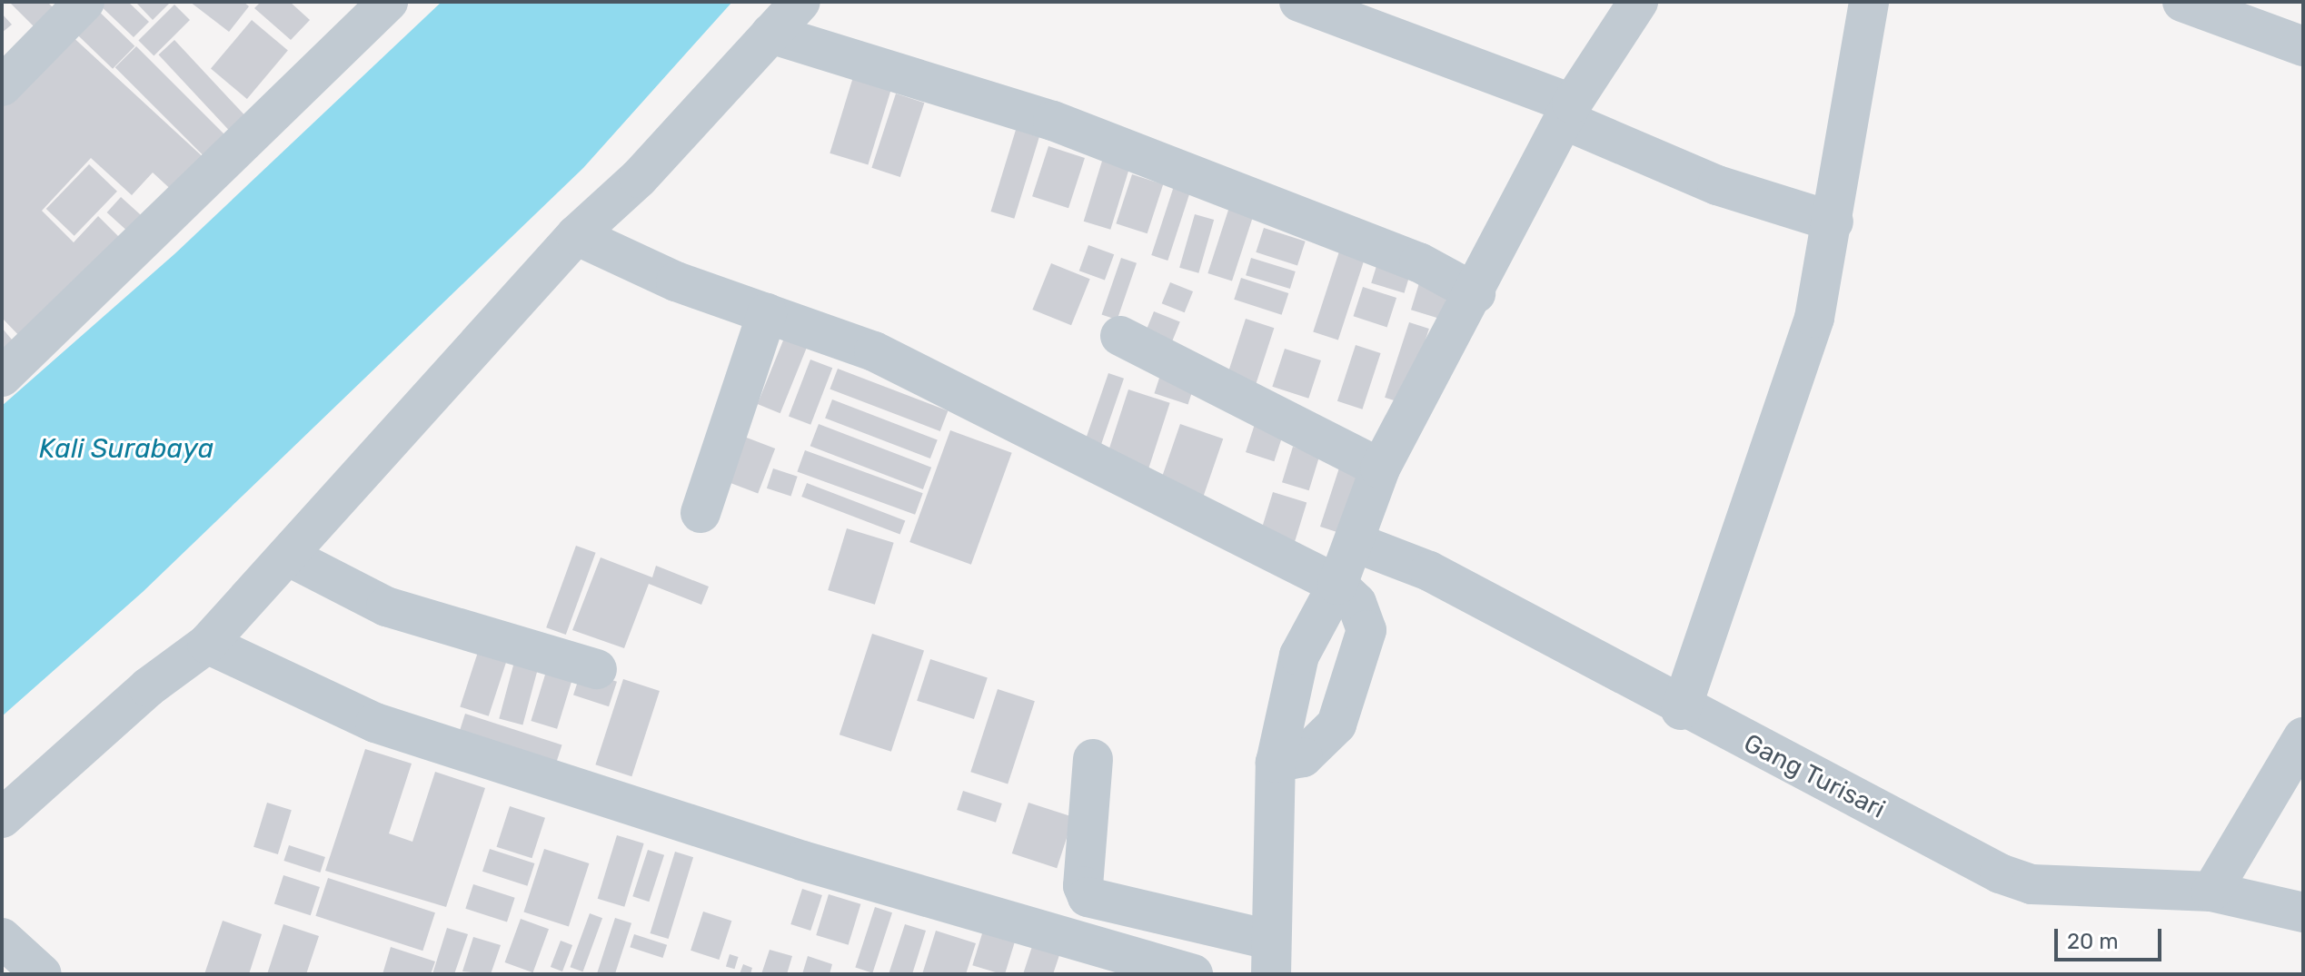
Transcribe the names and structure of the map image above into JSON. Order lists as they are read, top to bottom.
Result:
{
  "streets": {
    "street": ["Gang Turisari"]
  },
  "water": ["Kali Surabaya"],
  "scale_bar": "20 m"
}
